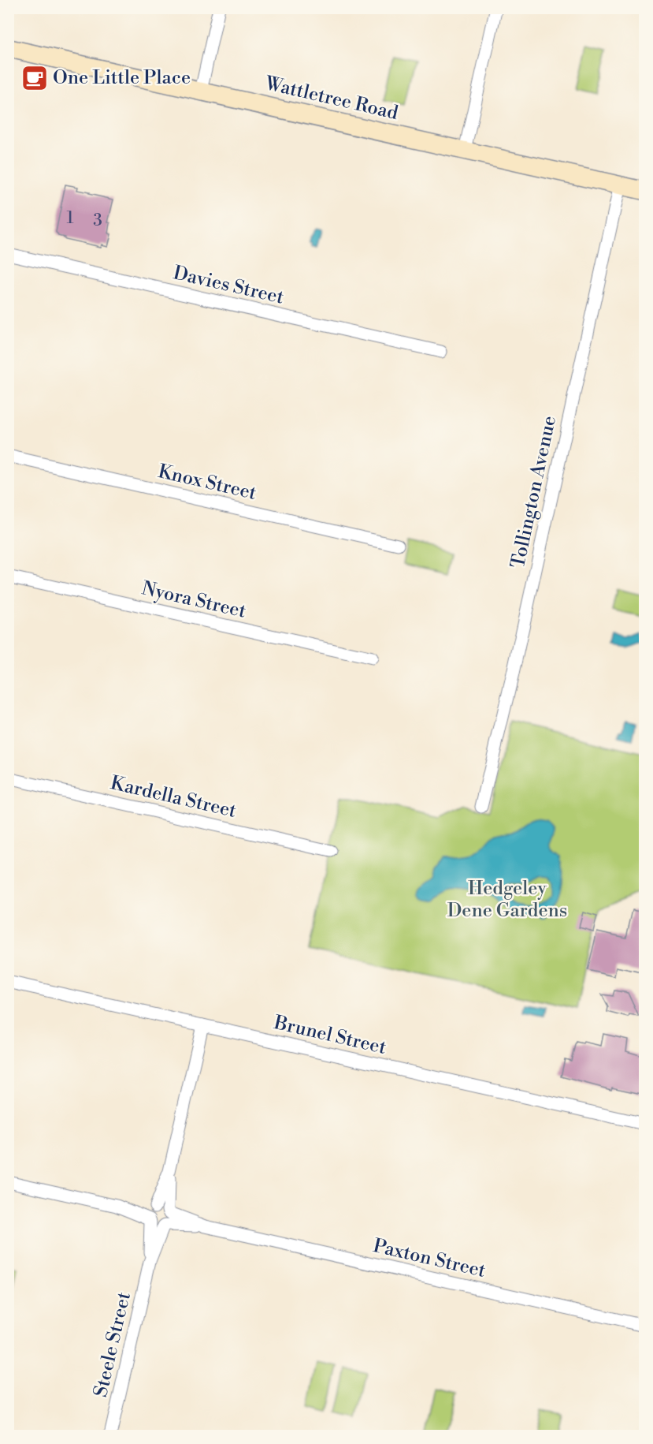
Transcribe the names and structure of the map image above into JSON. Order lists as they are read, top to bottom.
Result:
{
  "streets": {
    "main road": ["Wattletree Road"],
    "street": [
      "Davies Street",
      "Knox Street",
      "Tollington Avenue",
      "Nyora Street",
      "Kardella Street",
      "Brunel Street",
      "Paxton Street",
      "Steele Street"
    ]
  },
  "crossings": [
    ["Wattletree Road", "Tollington Avenue"],
    ["Paxton Street", "Steele Street"]
  ],
  "parks": ["Hedgeley Dene Gardens"],
  "places": {
    "cafe": ["One Little Place"]
  },
  "house_numbers": ["1", "3"]
}
